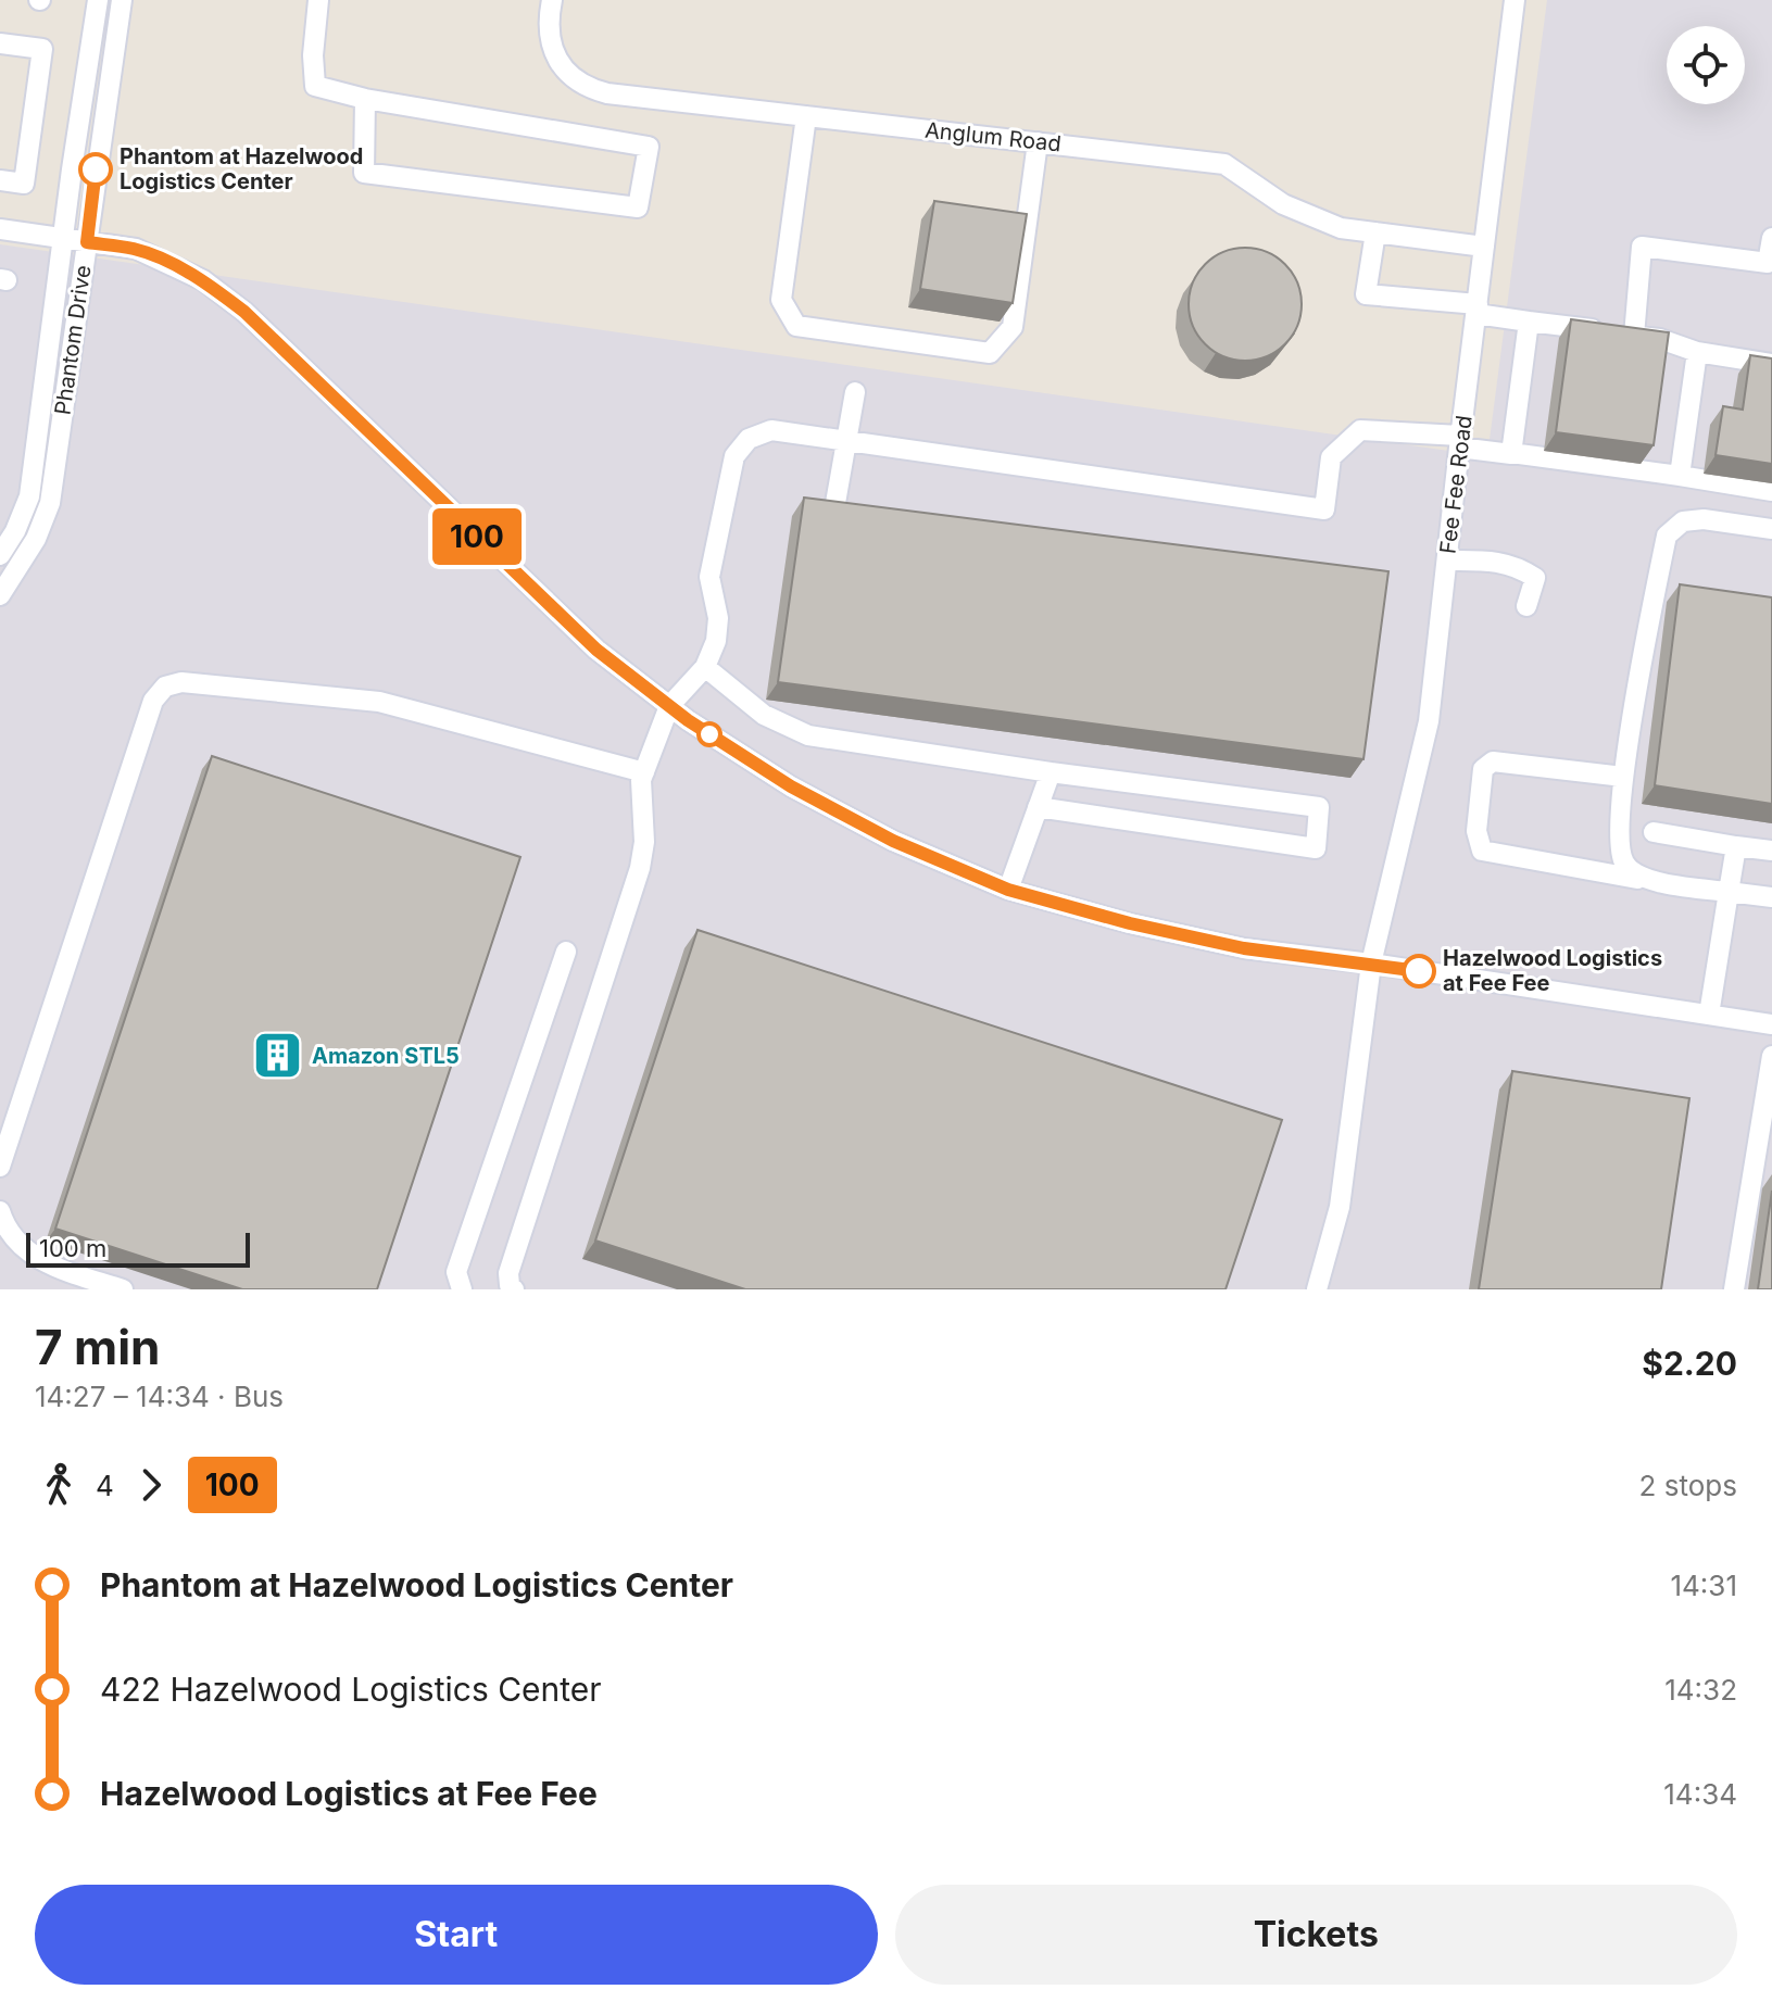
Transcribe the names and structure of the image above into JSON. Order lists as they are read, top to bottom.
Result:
{
  "streets": {
    "street": ["Anglum Road", "Phantom Drive", "Fee Fee Road"]
  },
  "crossings": [
    ["Anglum Road", "Fee Fee Road"]
  ],
  "places": {
    "other": ["Phantom at Hazelwood Logistics Center", "Hazelwood Logistics at Fee Fee"],
    "building": ["Amazon STL5"]
  },
  "lines": ["bus line 100"],
  "scale_bar": "100 m",
  "page": {
    "on_map": "100",
    "scale": "100 m",
    "heading": ["7 min", "14:27 – 14:34 · Bus", "$2.20"],
    "legs": ["4", "100", "2 stops"],
    "list": [
      {
        "name": "Phantom at Hazelwood Logistics Center",
        "value": "14:31"
      },
      {
        "name": "422 Hazelwood Logistics Center",
        "value": "14:32"
      },
      {
        "name": "Hazelwood Logistics at Fee Fee",
        "value": "14:34"
      }
    ],
    "buttons": ["Start", "Tickets"]
  }
}
